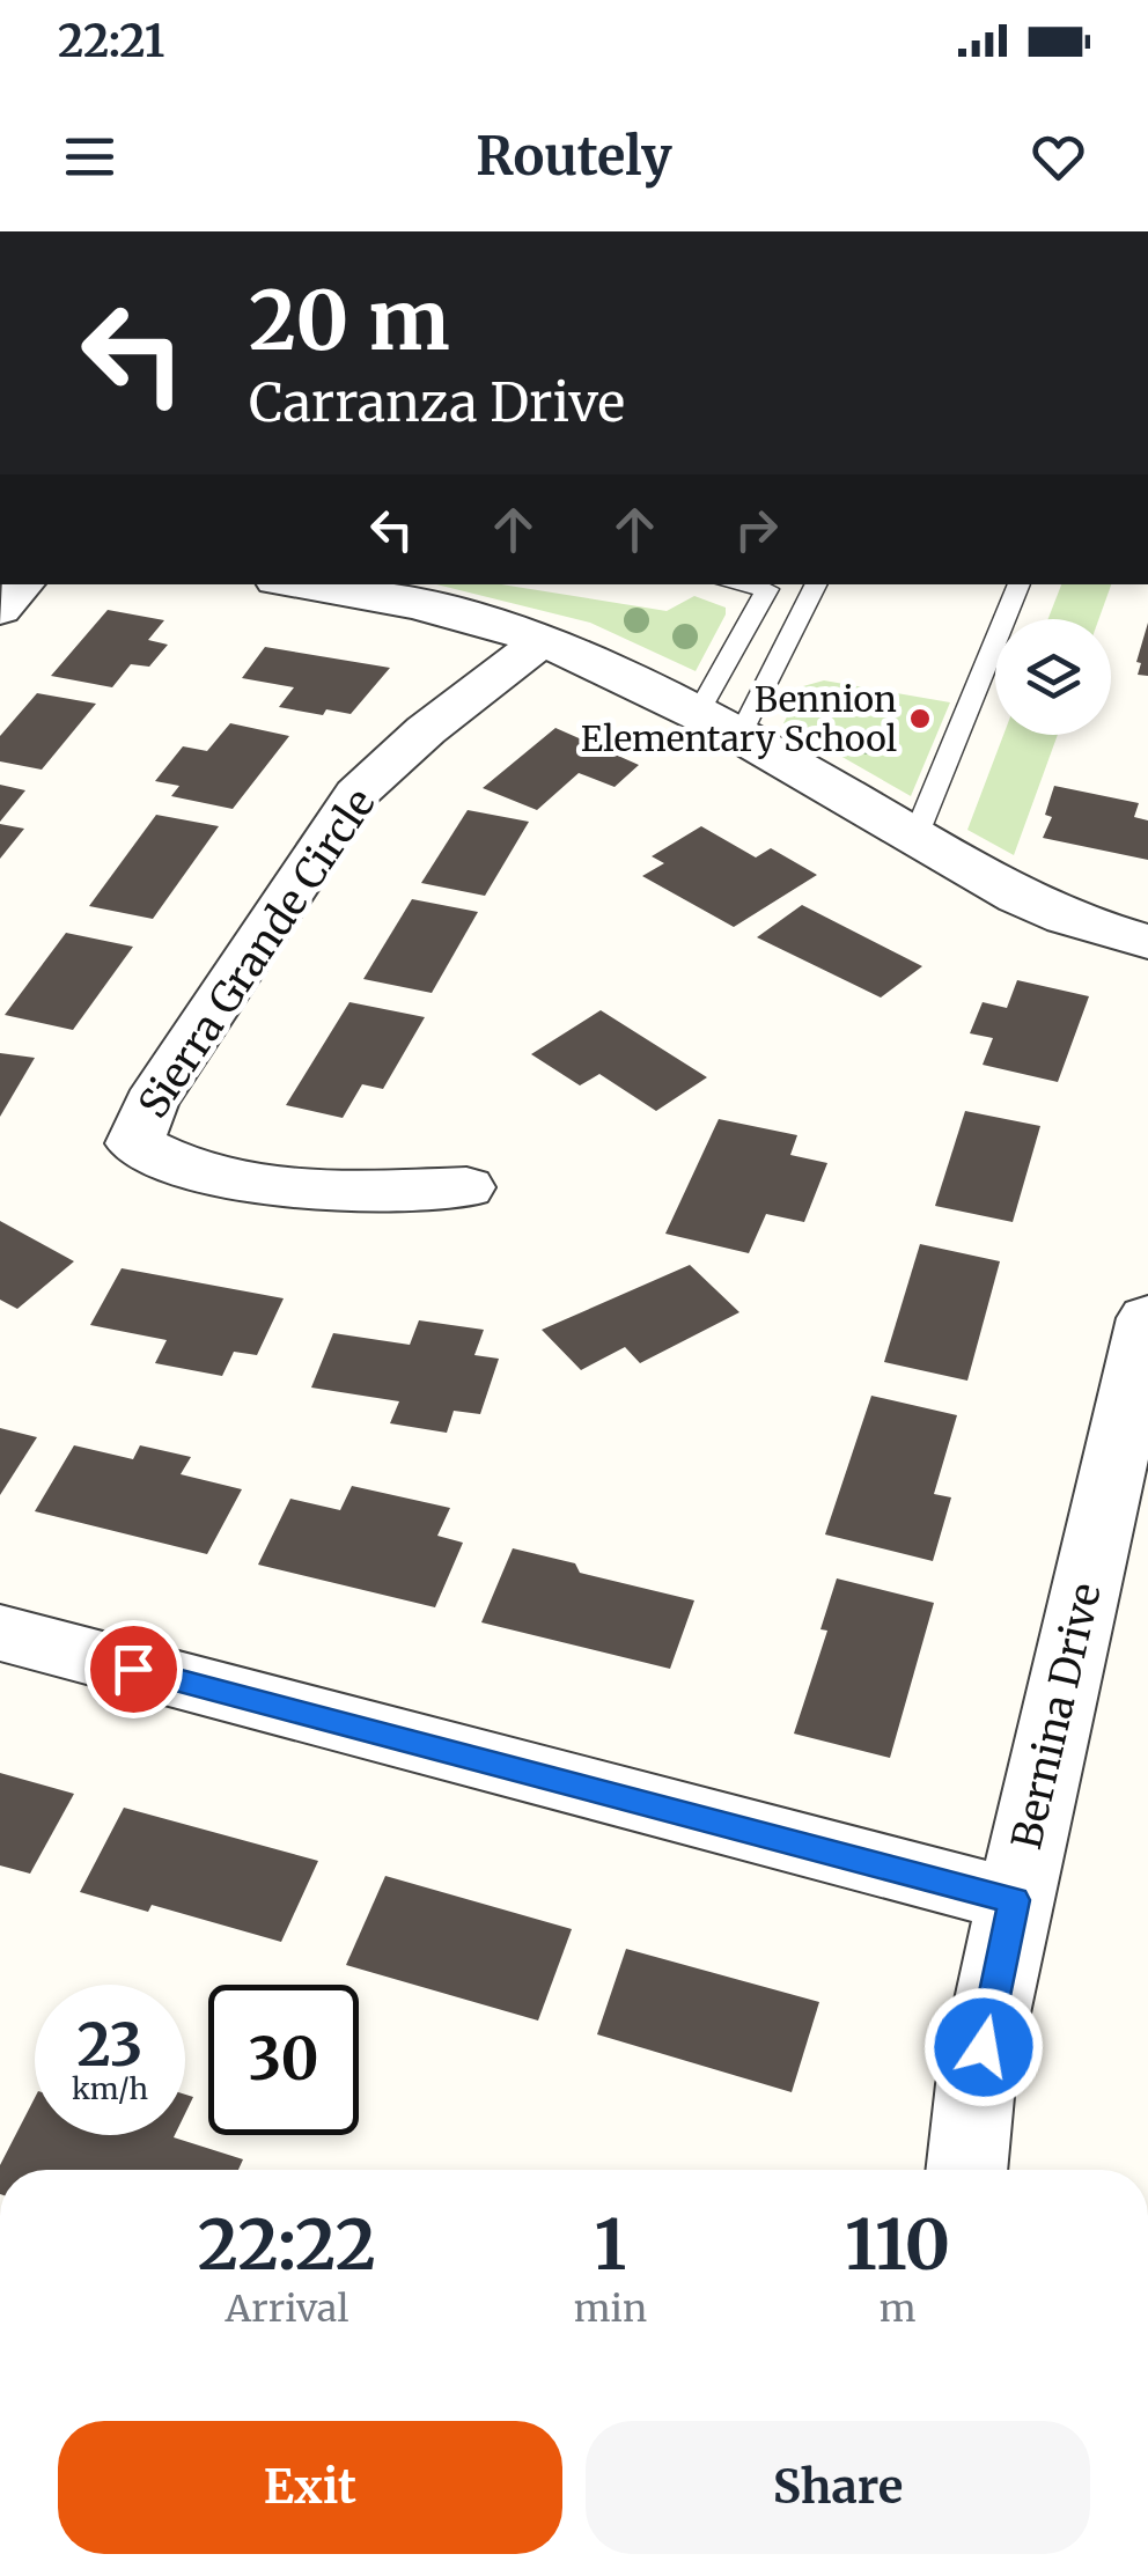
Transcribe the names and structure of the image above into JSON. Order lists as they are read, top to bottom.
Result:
{
  "streets": {
    "street": ["Sierra Grande Circle", "Bernina Drive"]
  },
  "places": ["Bennion Elementary School"],
  "page": {
    "status": "22:21",
    "header": "Routely",
    "turn": ["20 m", "Carranza Drive"],
    "speed": "23 km/h",
    "limit": "30",
    "eta": [
      "22:22",
      "Arrival",
      "1",
      "min",
      "110",
      "m"
    ],
    "buttons": ["Exit", "Share"]
  }
}
